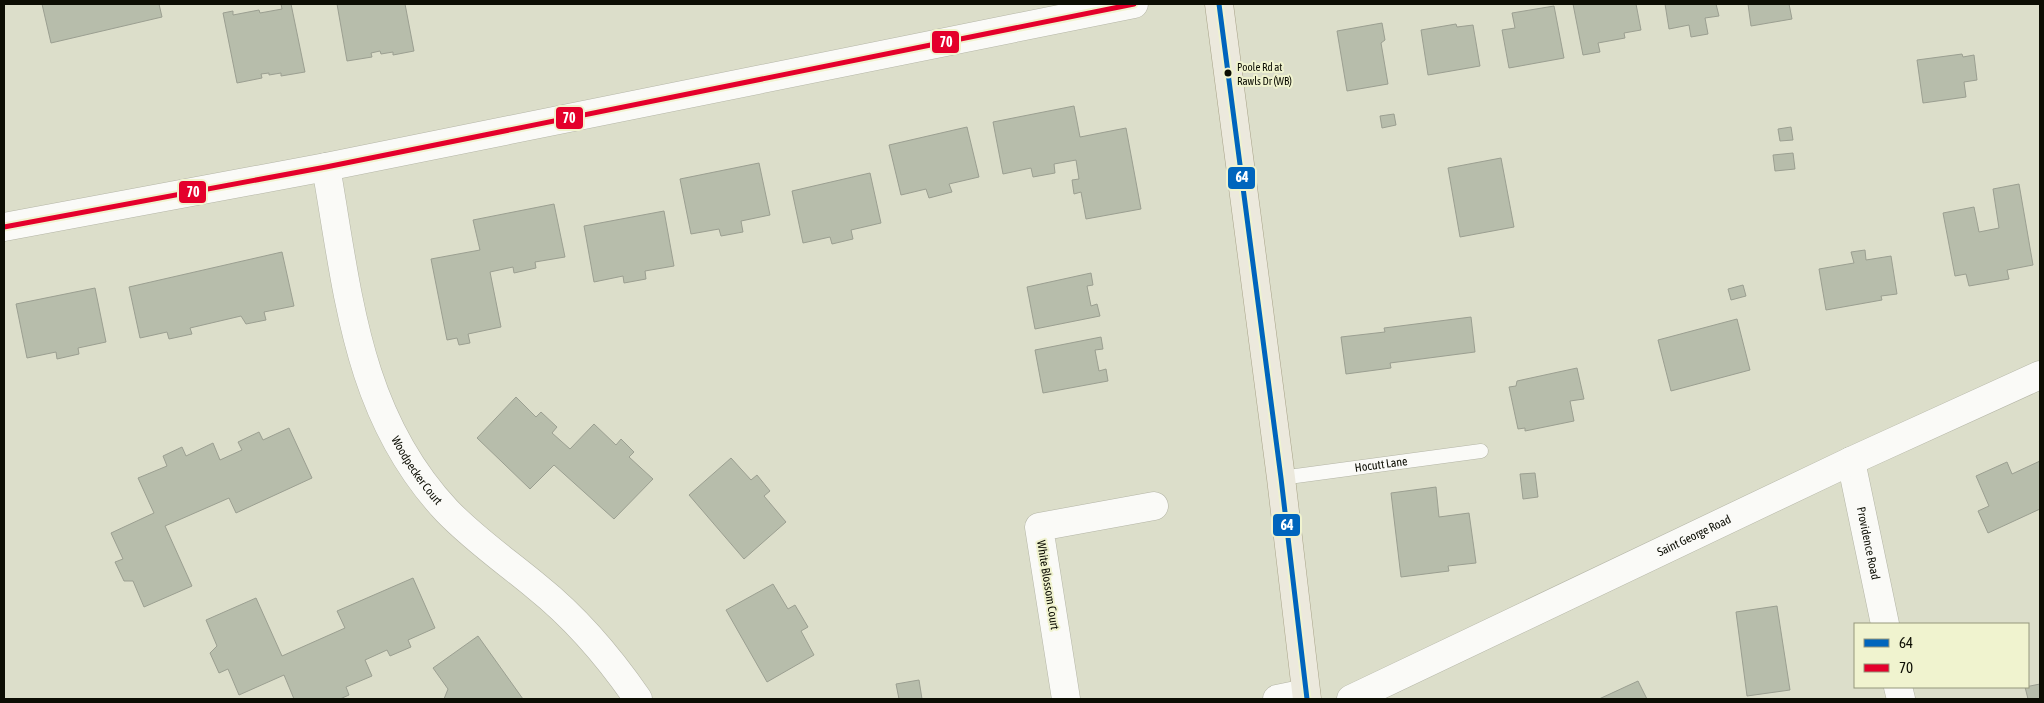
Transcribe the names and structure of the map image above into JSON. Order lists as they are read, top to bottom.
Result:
{
  "streets": {
    "street": [
      "Woodpecker Court",
      "Saint George Road",
      "Providence Road",
      "White Blossom Court"
    ],
    "lane": ["Hocutt Lane"]
  },
  "crossings": [
    ["Saint George Road", "Providence Road"]
  ],
  "places": ["Poole Rd at Rawls Dr (WB)"],
  "lines": ["transit line 64", "transit line 70"],
  "legend": ["64", "70"]
}
